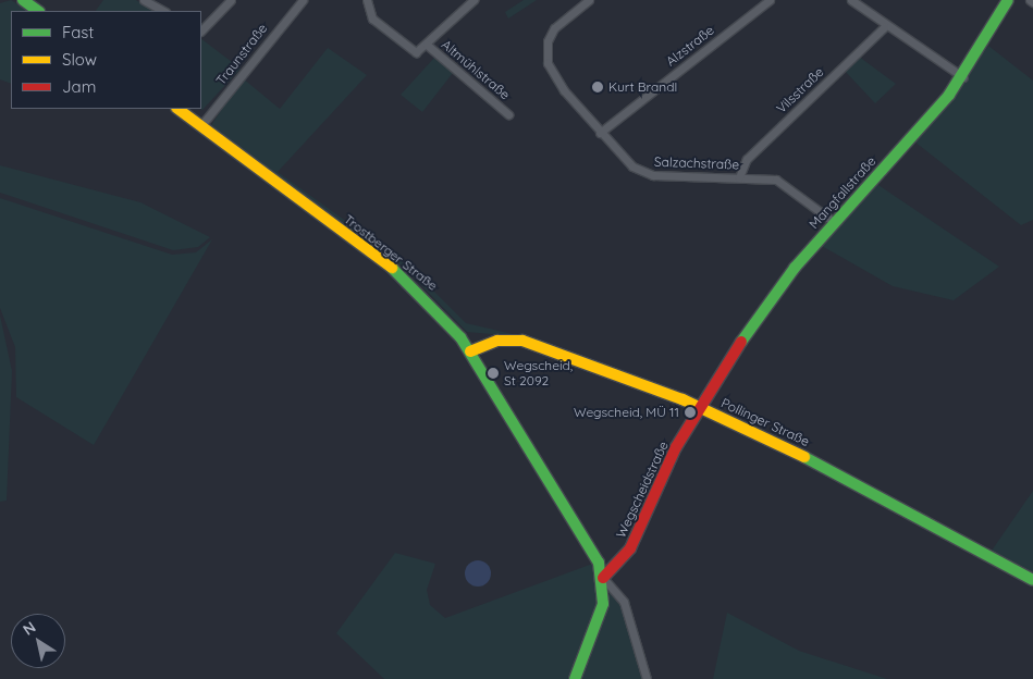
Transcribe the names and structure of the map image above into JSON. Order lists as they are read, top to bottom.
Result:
{
  "streets": {
    "street": [
      "Alzstraße",
      "Traunstraße",
      "Altmühlstraße",
      "Vilsstraße",
      "Salzachstraße",
      "Mangfallstraße",
      "Trostberger Straße",
      "Pollinger Straße",
      "Wegscheidstraße"
    ]
  },
  "crossings": [
    ["Alzstraße", "Salzachstraße"],
    ["Traunstraße", "Trostberger Straße"],
    ["Vilsstraße", "Salzachstraße"],
    ["Salzachstraße", "Mangfallstraße"],
    ["Mangfallstraße", "Pollinger Straße"],
    ["Mangfallstraße", "Wegscheidstraße"],
    ["Trostberger Straße", "Pollinger Straße"],
    ["Trostberger Straße", "Wegscheidstraße"],
    ["Pollinger Straße", "Wegscheidstraße"]
  ],
  "places": ["Kurt Brandl", "Wegscheid, St 2092", "Wegscheid, MÜ 11"],
  "legend": ["Fast", "Slow", "Jam"],
  "north": "top left"
}
